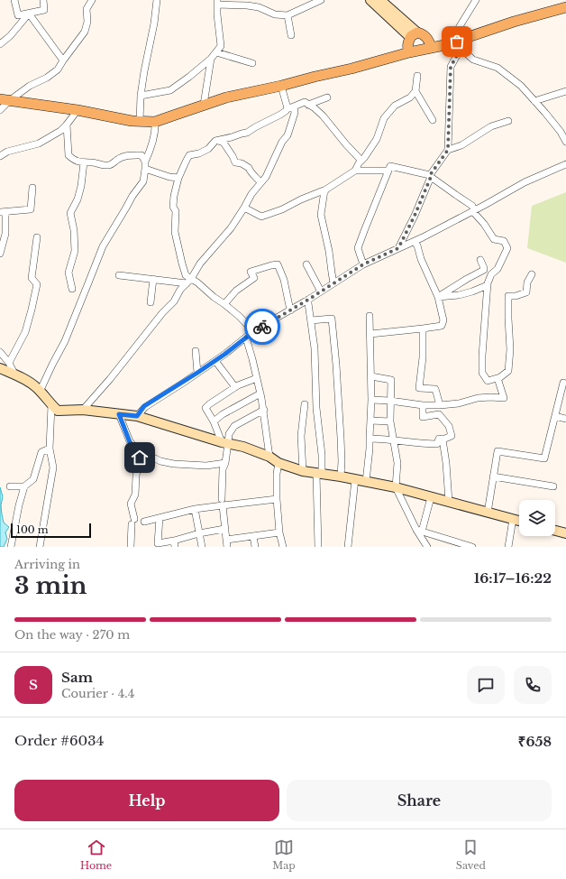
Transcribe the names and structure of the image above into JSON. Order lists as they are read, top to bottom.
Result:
{
  "scale_bar": "100 m",
  "page": {
    "scale": "100 m",
    "heading": ["3 min", "Arriving in", "16:17–16:22"],
    "panel": [
      "Sam",
      "Courier · 4.4",
      "Order #6034",
      "₹658"
    ],
    "bar": "On the way · 270 m",
    "round": "S",
    "buttons": ["Help", "Share"],
    "tabs": ["Home", "Map", "Saved"]
  }
}
